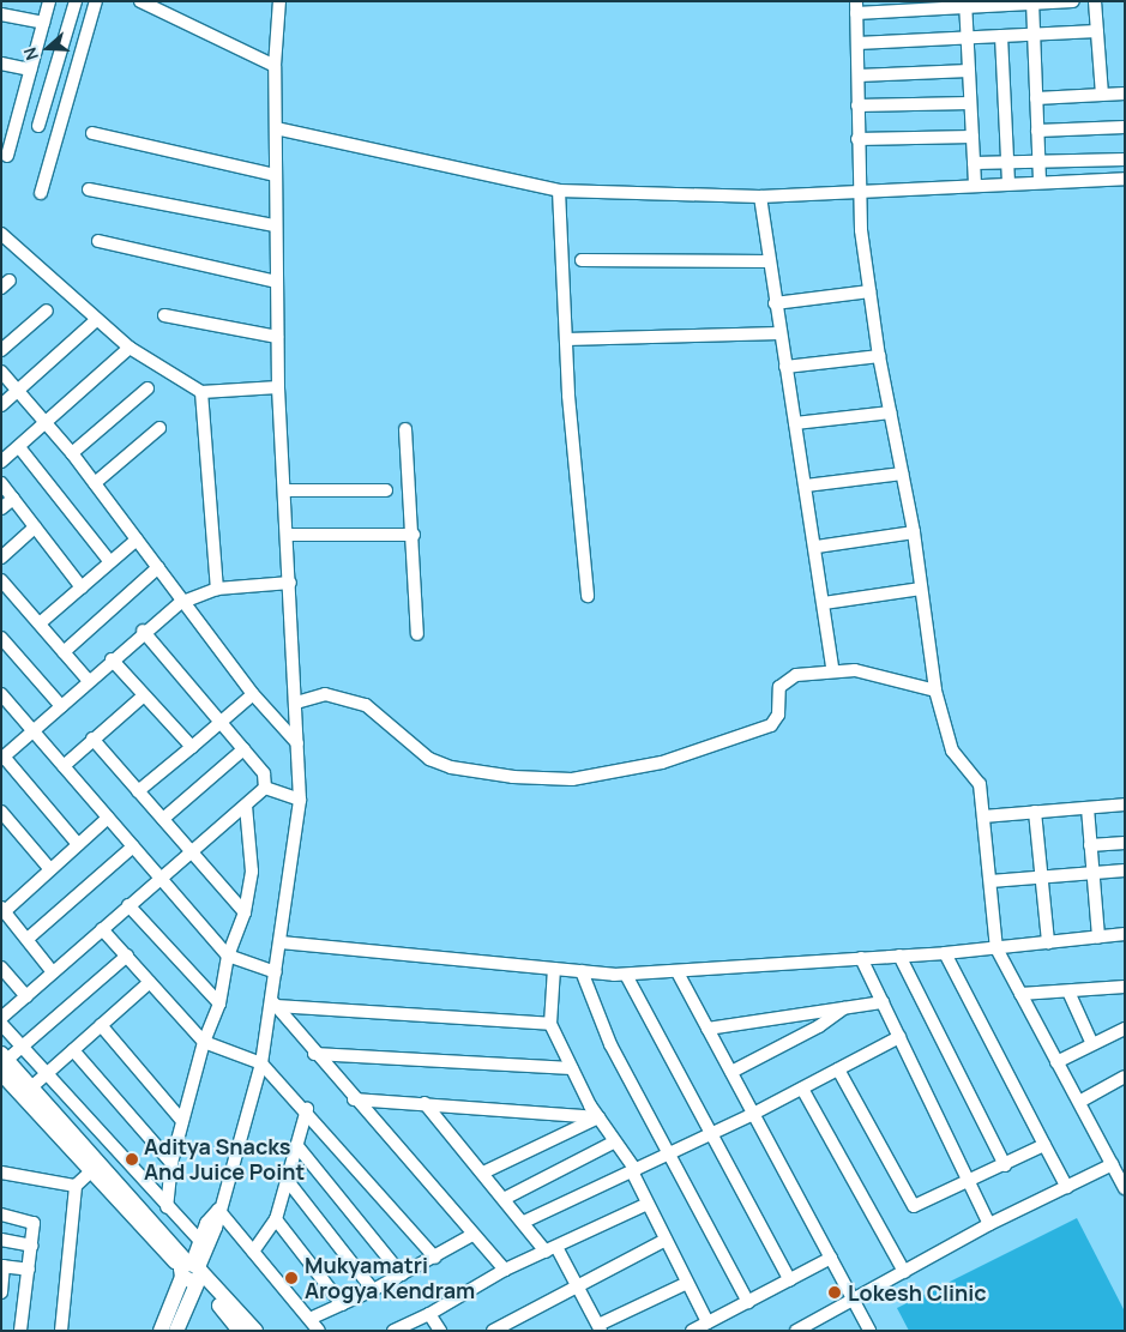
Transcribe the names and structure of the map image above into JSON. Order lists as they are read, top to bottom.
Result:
{
  "places": ["Aditya Snacks And Juice Point", "Mukyamatri Arogya Kendram", "Lokesh Clinic"],
  "north": "left"
}
